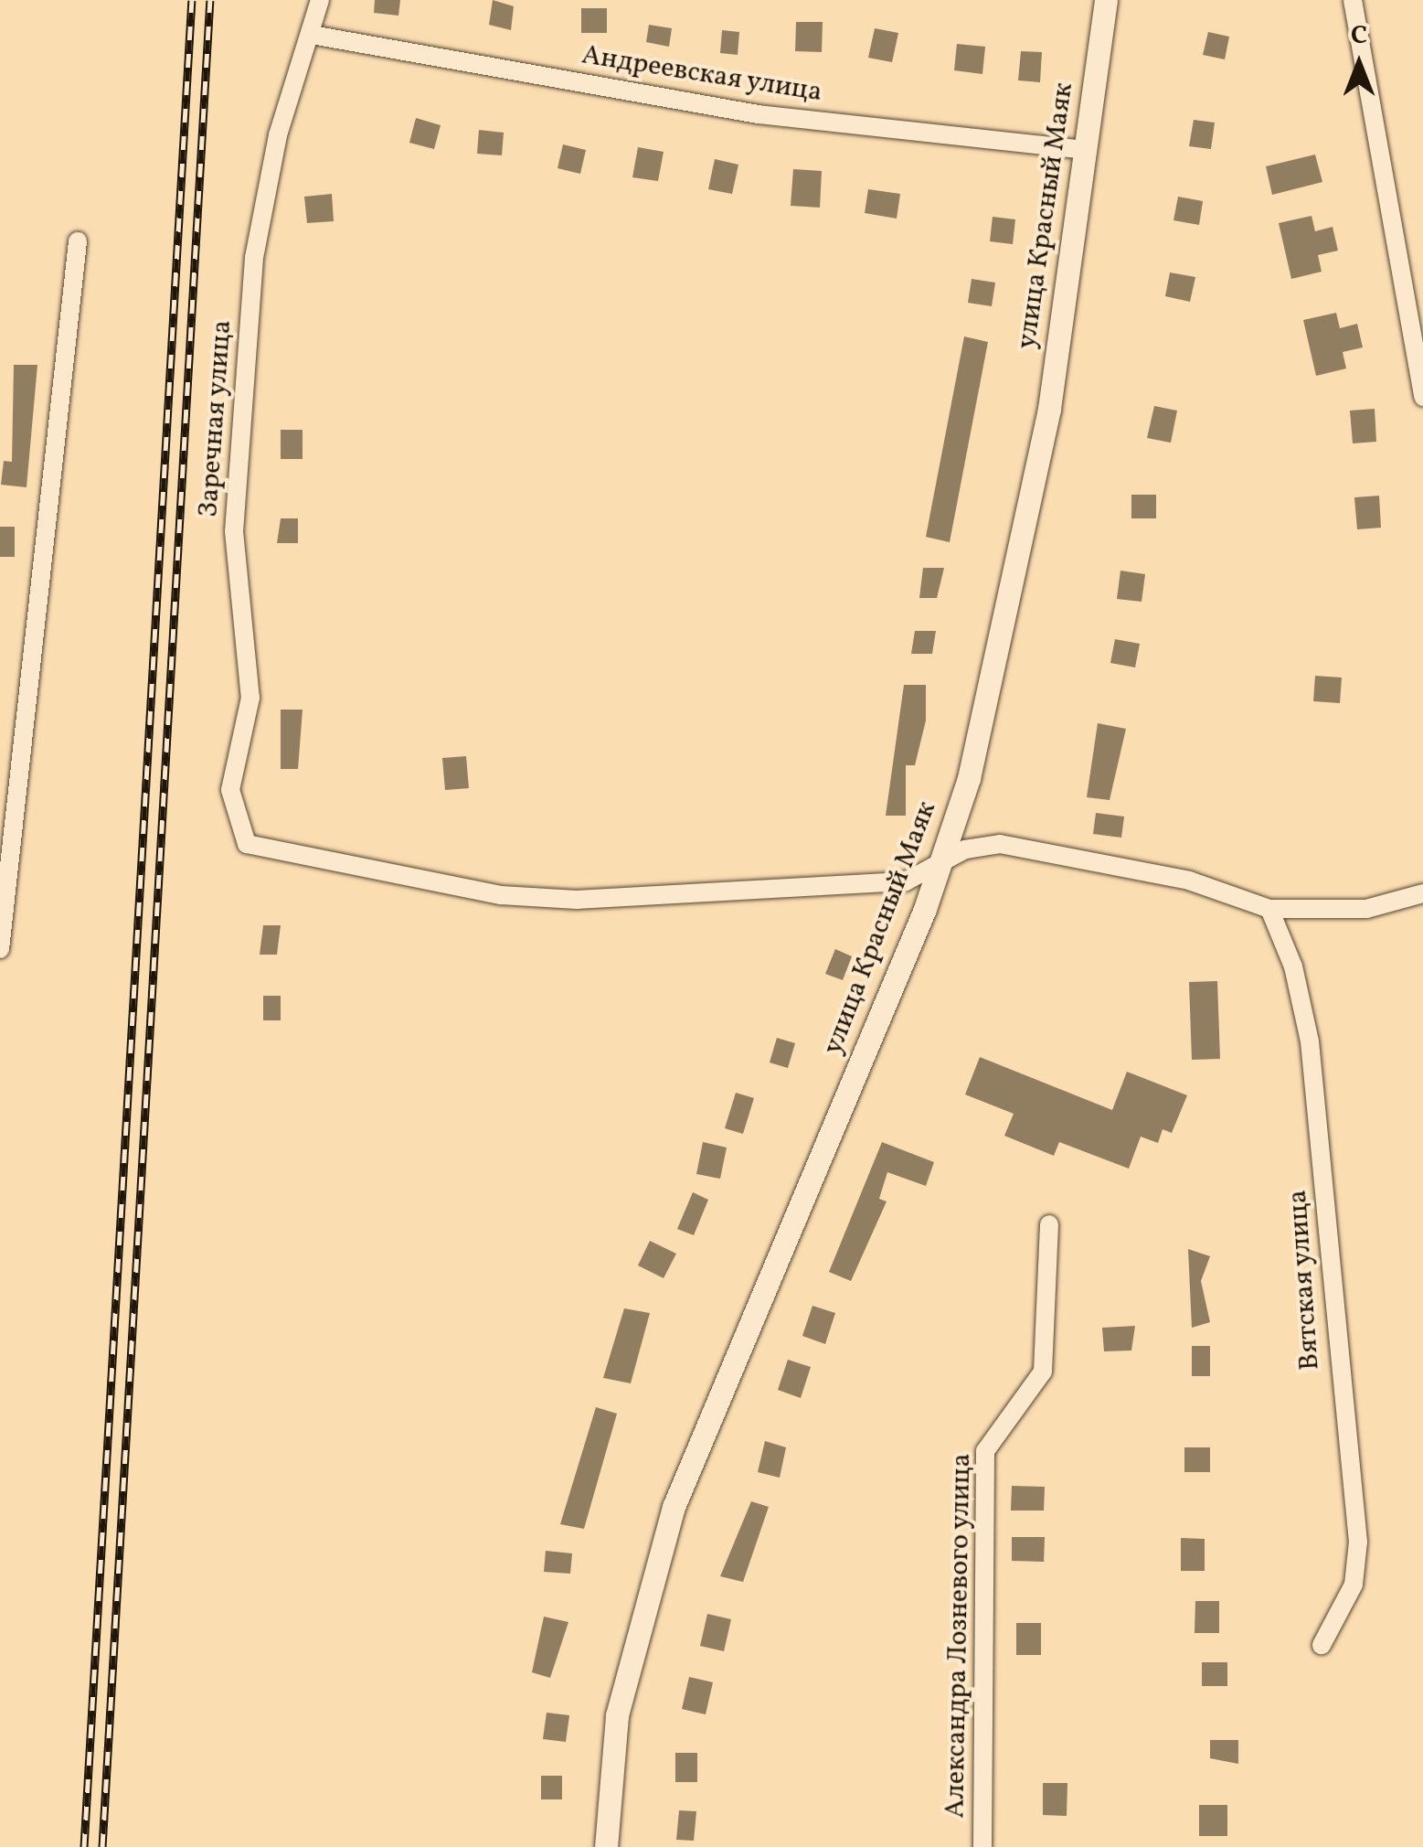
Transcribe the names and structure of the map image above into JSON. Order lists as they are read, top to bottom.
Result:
{
  "streets": {
    "street": [
      "Андреевская улица",
      "улица Красный Маяк",
      "Заречная улица",
      "Вятская улица",
      "Александра Лозневого улица"
    ]
  },
  "crossings": [
    ["Андреевская улица", "улица Красный Маяк"],
    ["Андреевская улица", "Заречная улица"],
    ["улица Красный Маяк", "Заречная улица"]
  ],
  "north": "top"
}
